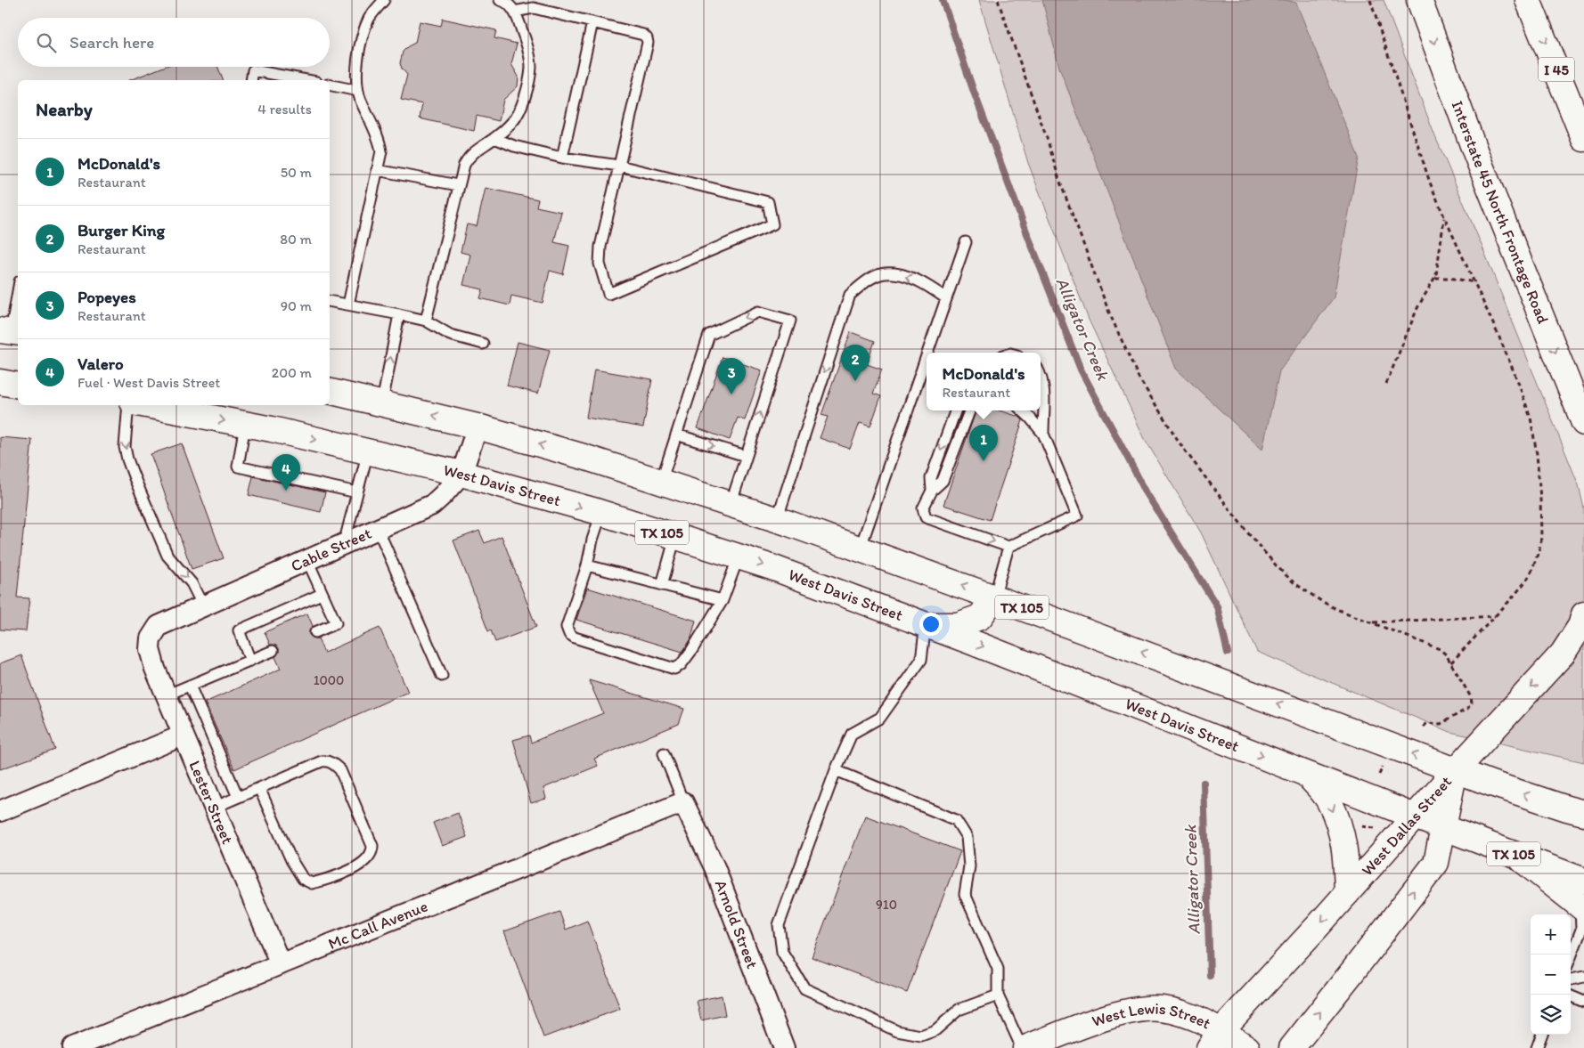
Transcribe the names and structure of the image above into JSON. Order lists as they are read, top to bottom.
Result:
{
  "streets": {
    "main road": [
      "I 45",
      "Interstate 45 North Frontage Road",
      "West Davis Street",
      "TX 105",
      "West Dallas Street",
      "West Lewis Street"
    ],
    "street": [
      "Cable Street",
      "Lester Street",
      "Arnold Street",
      "Mc Call Avenue"
    ]
  },
  "crossings": [
    ["West Davis Street", "Cable Street"],
    ["West Davis Street", "West Dallas Street"],
    ["TX 105", "Cable Street"],
    ["TX 105", "West Dallas Street"],
    ["Cable Street", "Lester Street"],
    ["Lester Street", "Mc Call Avenue"],
    ["West Dallas Street", "West Lewis Street"],
    ["Arnold Street", "Mc Call Avenue"]
  ],
  "water": ["Alligator Creek"],
  "house_numbers": ["1000", "910"],
  "page": {
    "search": "Search here",
    "heading": ["Nearby", "4 results"],
    "list": [
      {
        "mark": "1",
        "name": "McDonald's",
        "note": "Restaurant",
        "value": "50 m"
      },
      {
        "mark": "2",
        "name": "Burger King",
        "note": "Restaurant",
        "value": "80 m"
      },
      {
        "mark": "3",
        "name": "Popeyes",
        "note": "Restaurant",
        "value": "90 m"
      },
      {
        "mark": "4",
        "name": "Valero",
        "note": "Fuel · West Davis Street",
        "value": "200 m"
      }
    ],
    "pins": [
      "2",
      "3",
      "1",
      "4"
    ],
    "popup": ["McDonald's", "Restaurant"],
    "map_buttons": ["+", "−"]
  }
}
